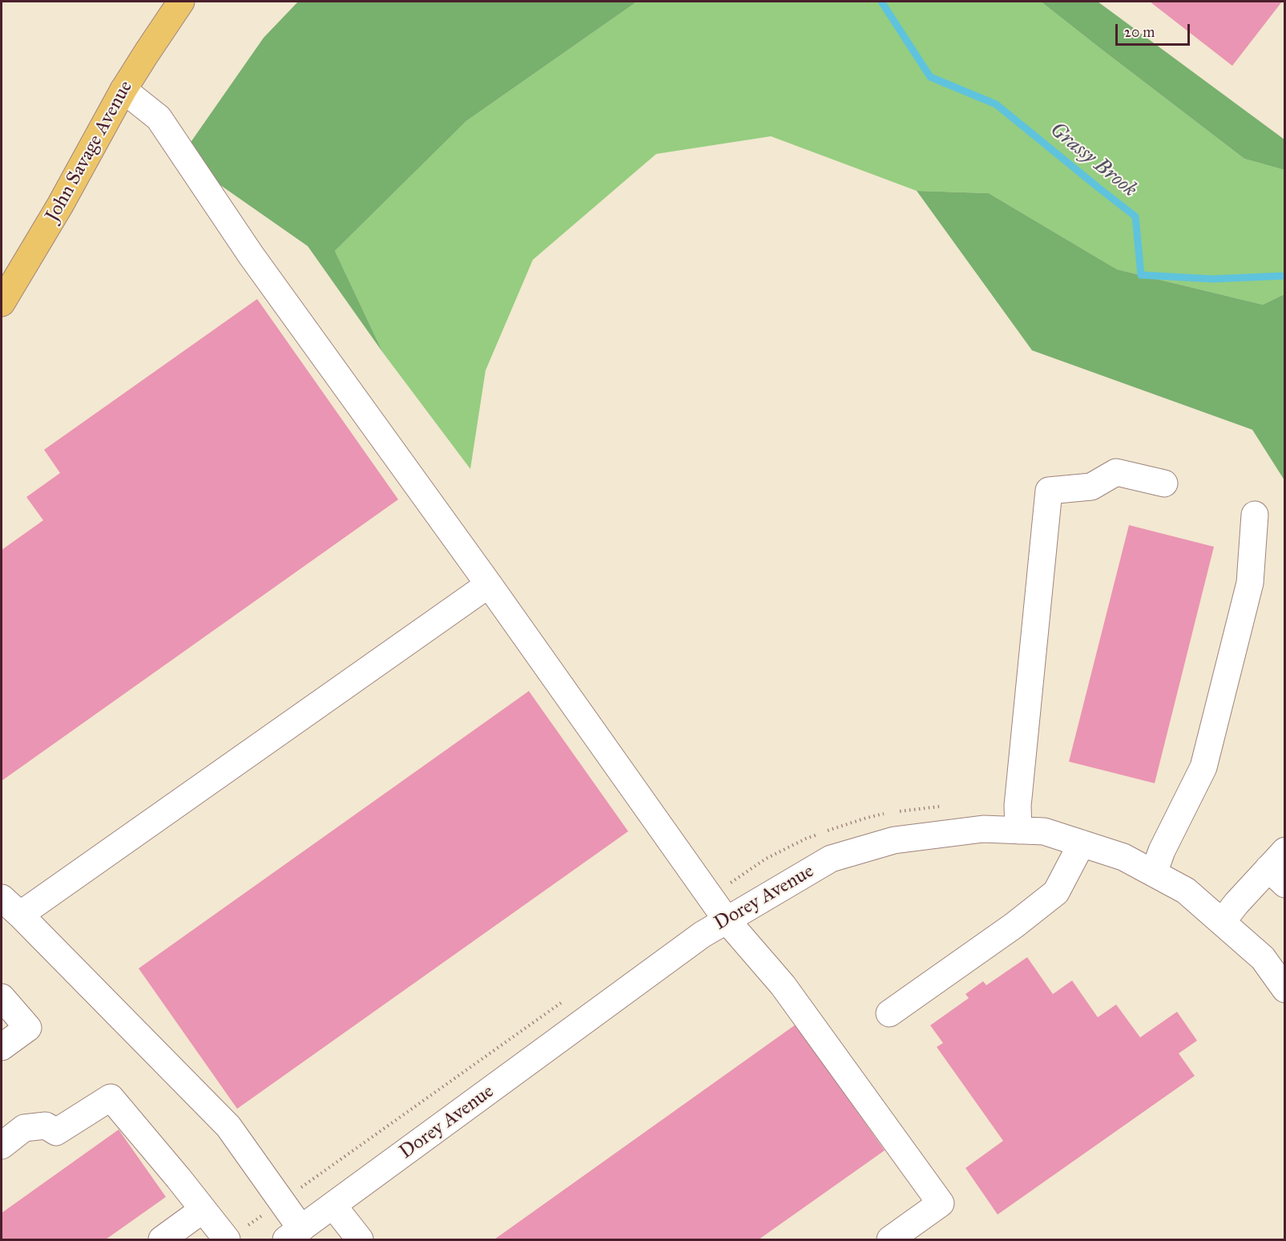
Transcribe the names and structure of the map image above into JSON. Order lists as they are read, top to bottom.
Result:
{
  "streets": {
    "main road": ["John Savage Avenue"],
    "street": ["Dorey Avenue"]
  },
  "water": ["Grassy Brook"],
  "scale_bar": "20 m"
}
